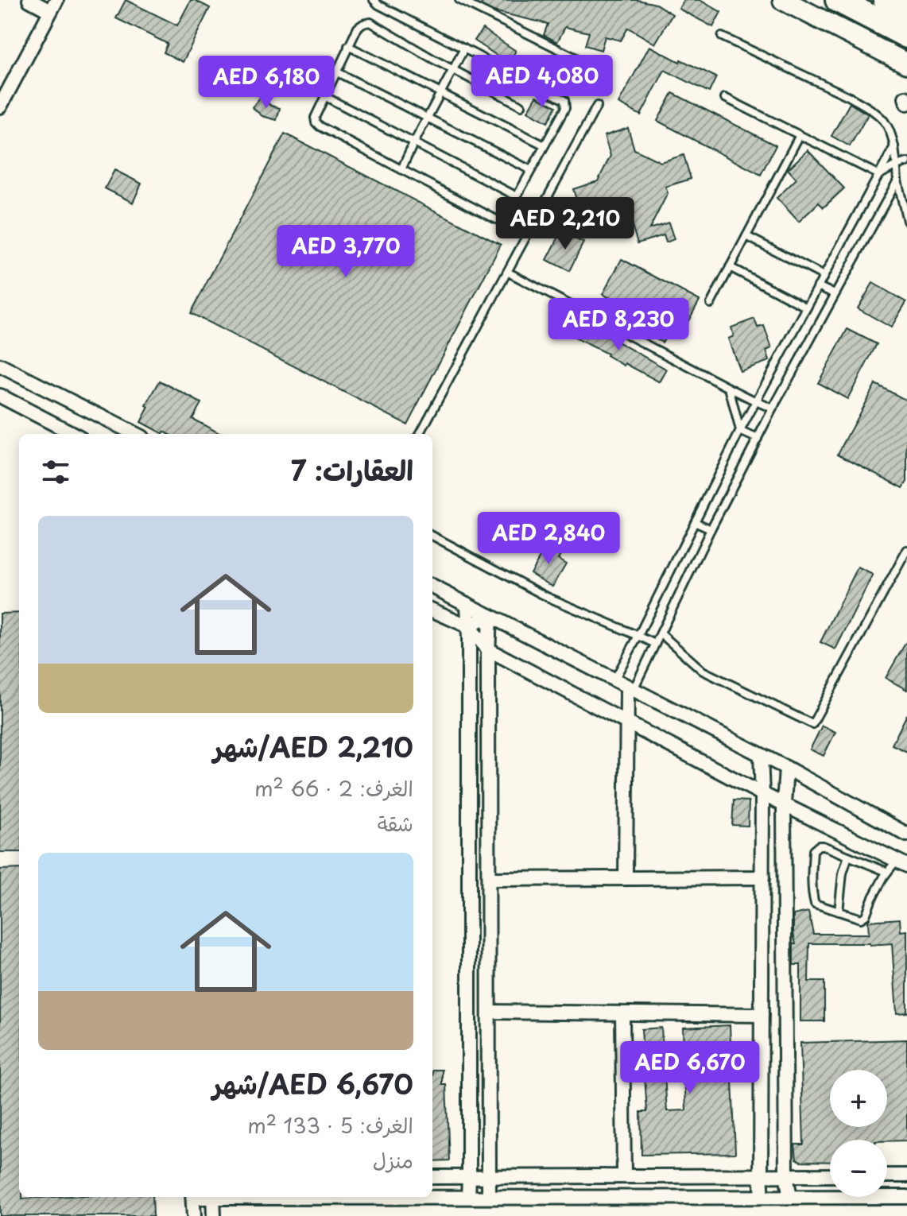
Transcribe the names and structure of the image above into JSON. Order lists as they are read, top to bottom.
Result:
{
  "page": {
    "price": [
      "AED 4,080",
      "AED 6,180",
      "AED 2,210",
      "AED 3,770",
      "AED 8,230",
      "AED 2,840",
      "AED 6,670"
    ],
    "heading": "العقارات: 7",
    "list": [
      {
        "name": "AED 2,210/شهر",
        "note": "الغرف: 2 · 66 m² · شقة"
      },
      {
        "name": "AED 6,670/شهر",
        "note": "الغرف: 5 · 133 m² · منزل"
      }
    ],
    "map_buttons": ["+", "−"]
  }
}
